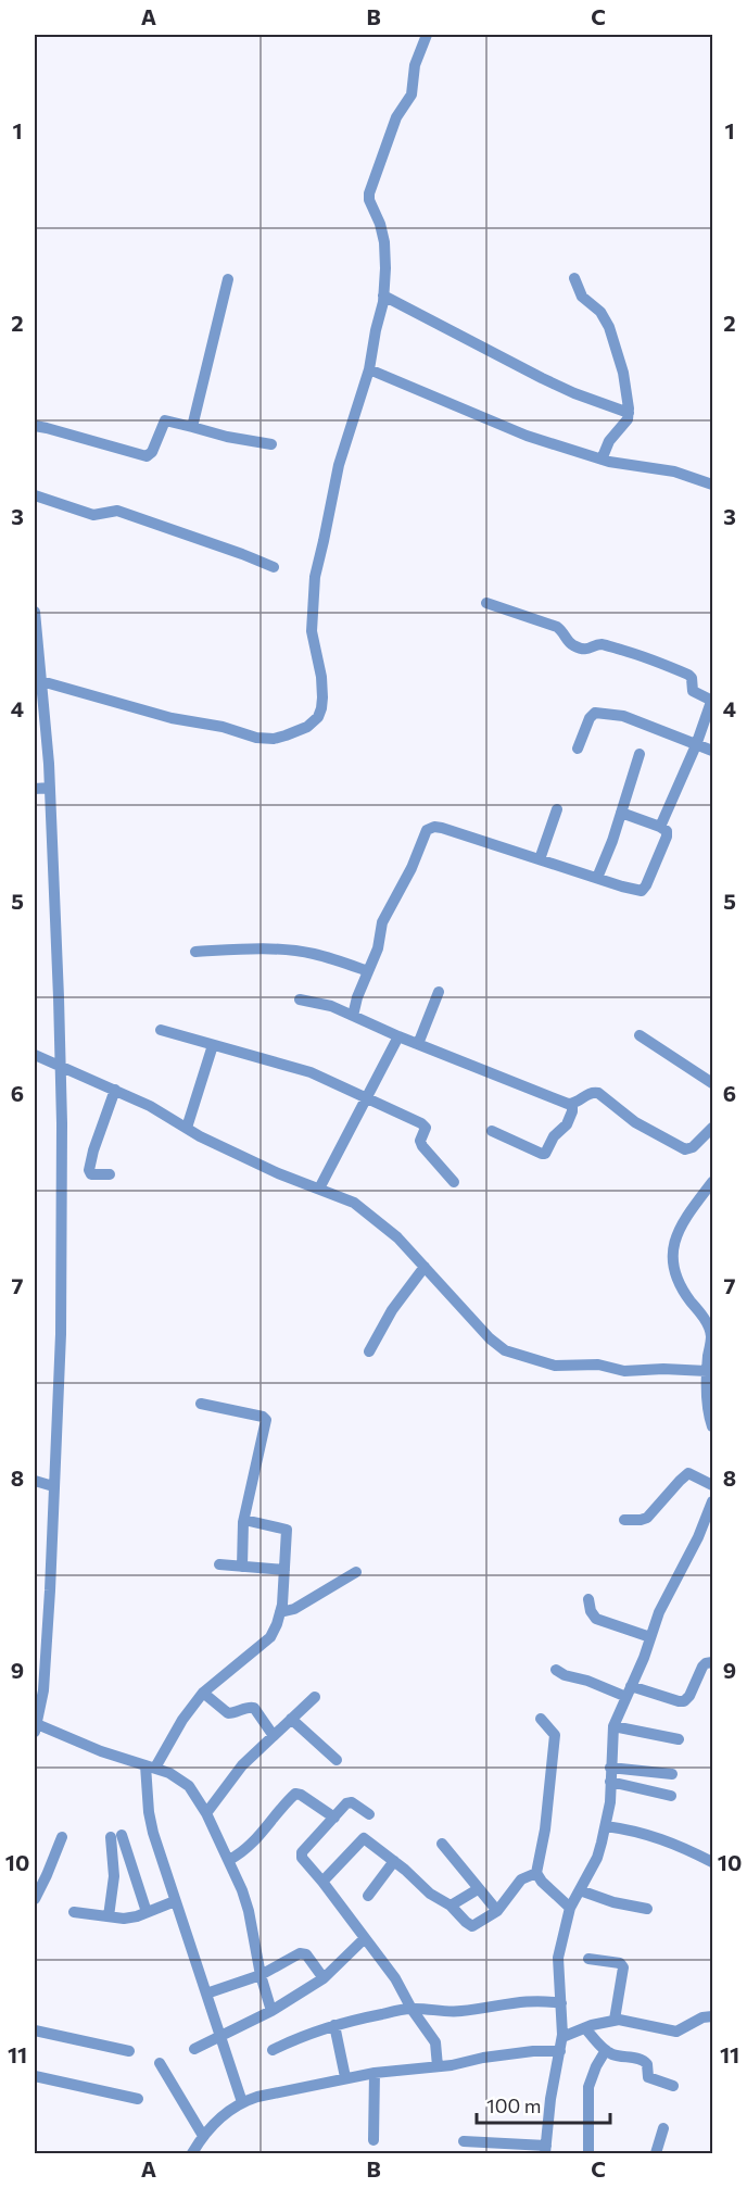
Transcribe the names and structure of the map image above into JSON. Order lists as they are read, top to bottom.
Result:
{
  "scale_bar": "100 m",
  "grid": {
    "columns": ["A", "B", "C"],
    "rows": [
      "1",
      "2",
      "3",
      "4",
      "5",
      "6",
      "7",
      "8",
      "9",
      "10",
      "11"
    ]
  }
}
